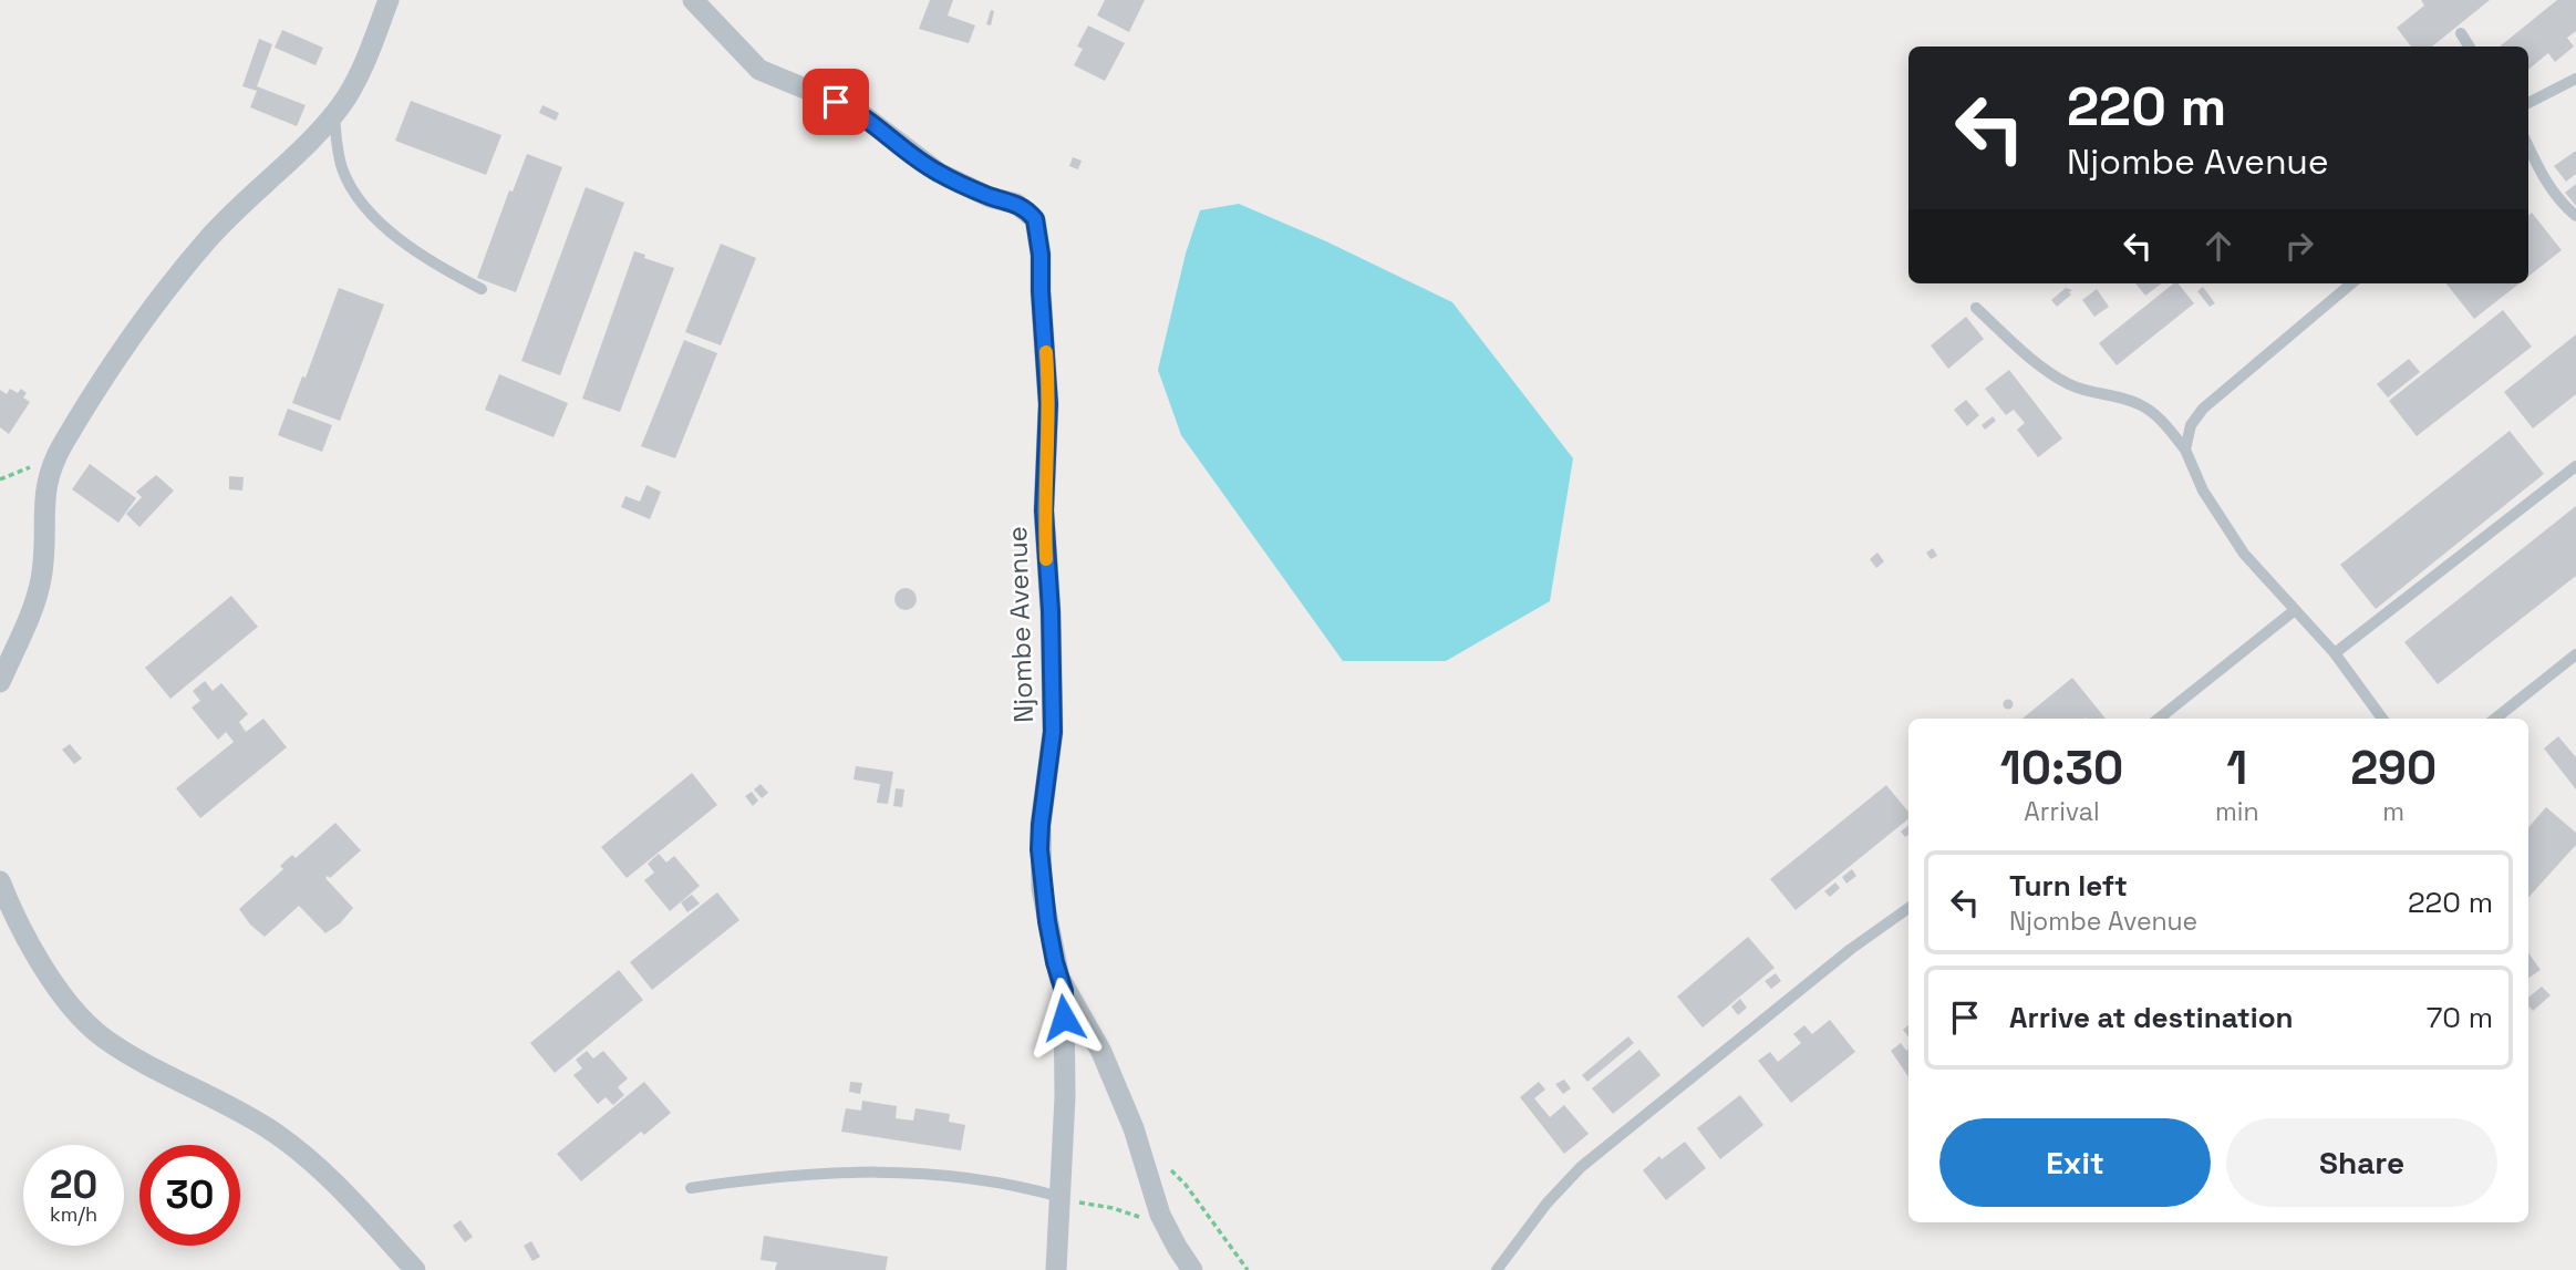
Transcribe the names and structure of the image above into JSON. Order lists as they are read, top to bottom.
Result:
{
  "streets": {
    "street": ["Njombe Avenue"]
  },
  "page": {
    "turn": ["220 m", "Njombe Avenue"],
    "eta": [
      "10:30",
      "Arrival",
      "1",
      "min",
      "290",
      "m"
    ],
    "list": [
      {
        "name": "Turn left",
        "note": "Njombe Avenue",
        "value": "220 m"
      },
      {
        "name": "Arrive at destination",
        "value": "70 m"
      }
    ],
    "buttons": ["Exit", "Share"],
    "speed": "20 km/h",
    "limit": "30"
  }
}
